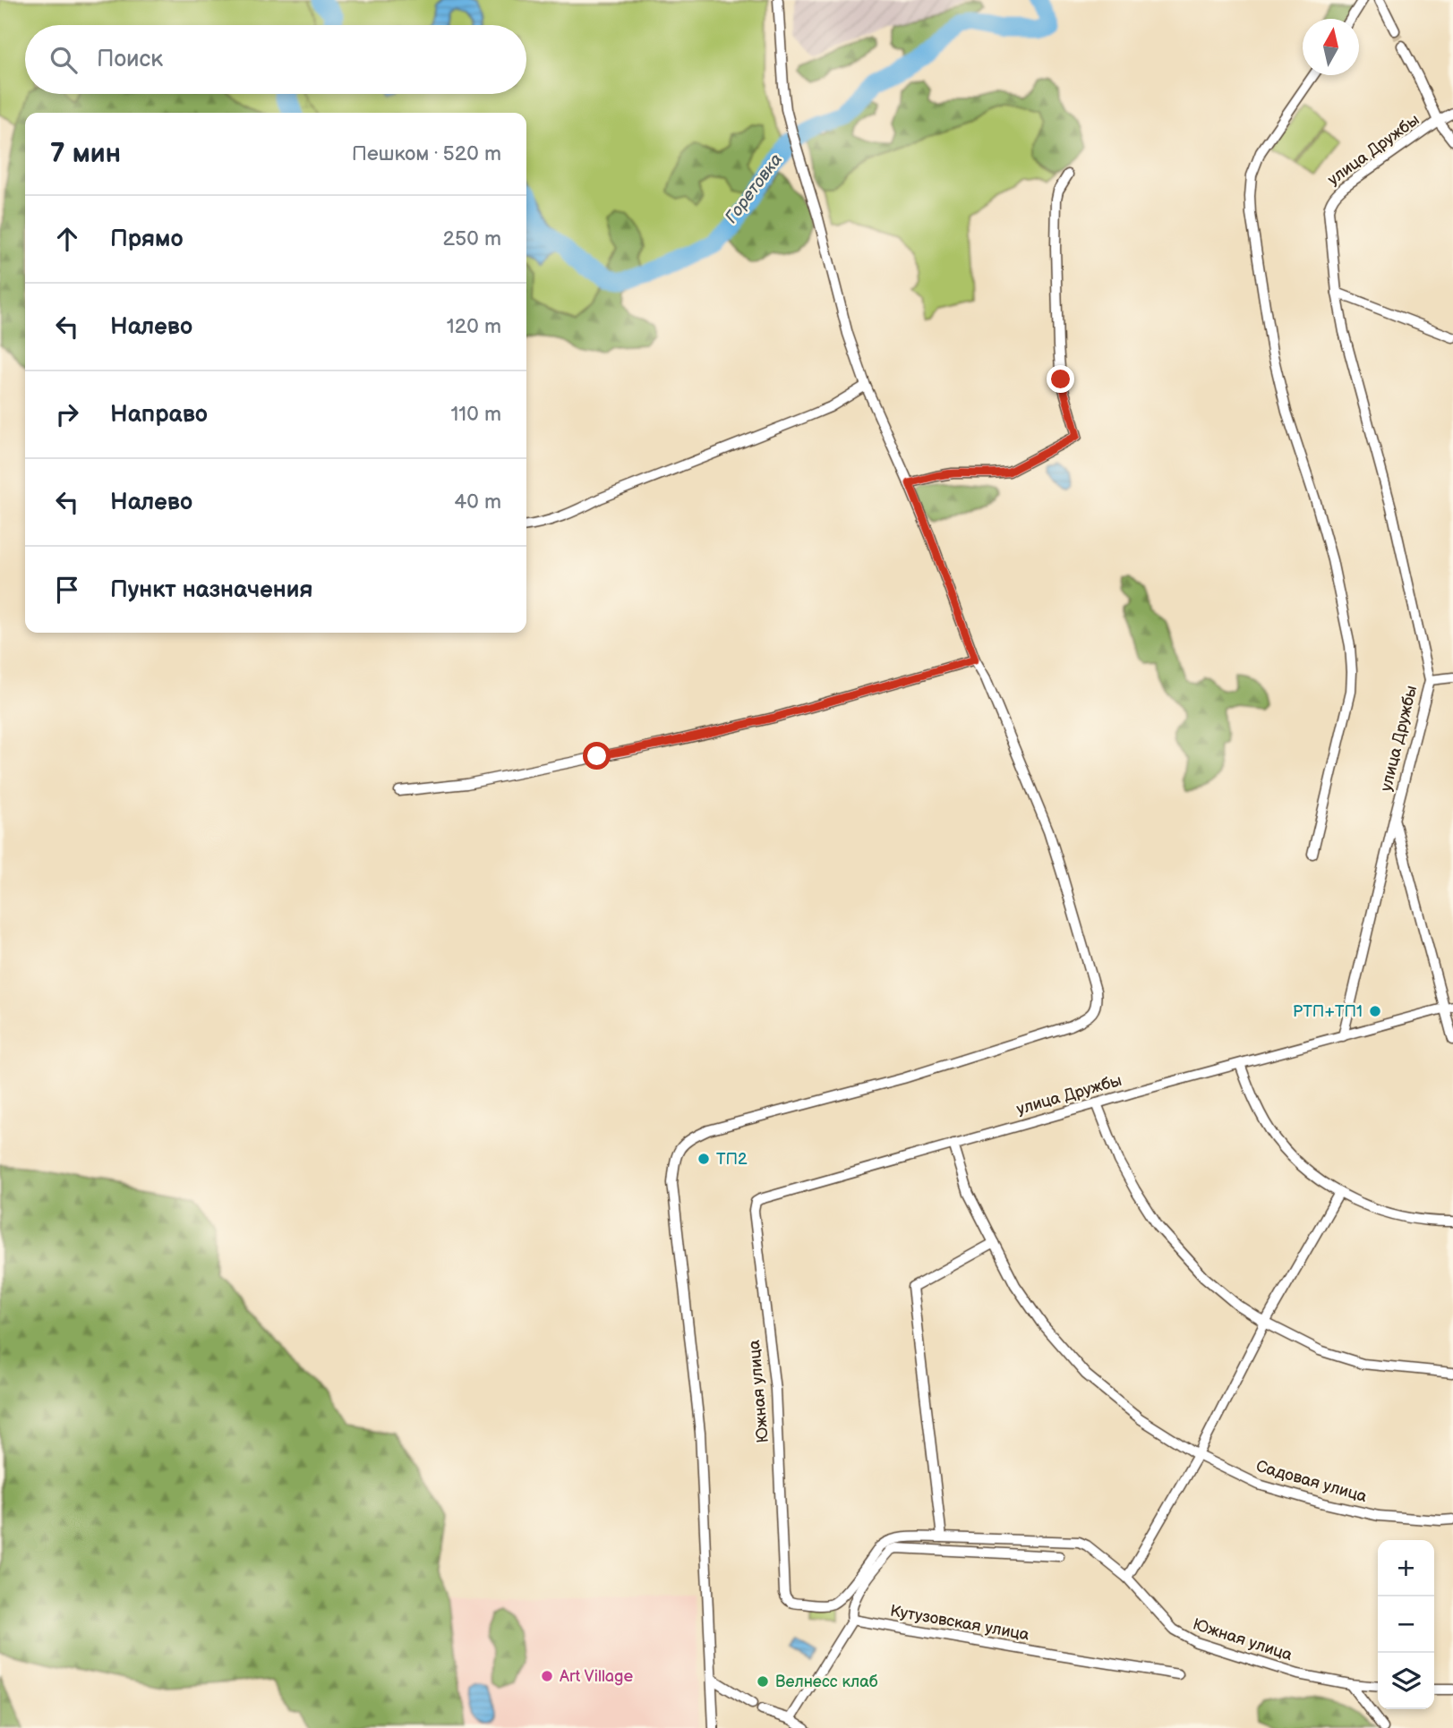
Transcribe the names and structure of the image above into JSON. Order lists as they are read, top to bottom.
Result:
{
  "streets": {
    "street": [
      "улица Дружбы",
      "Южная улица",
      "Садовая улица",
      "Кутузовская улица"
    ]
  },
  "crossings": [
    ["улица Дружбы", "Южная улица"],
    ["улица Дружбы", "Садовая улица"],
    ["Южная улица", "Садовая улица"]
  ],
  "water": ["Горетовка"],
  "places": [
    "РТП+ТП1",
    "ТП2",
    "Art Village",
    "Велнесс клаб"
  ],
  "north": "top",
  "page": {
    "search": "Поиск",
    "heading": ["7 мин", "Пешком · 520 m"],
    "list": [
      ["Прямо", "250 m"],
      ["Налево", "120 m"],
      ["Направо", "110 m"],
      ["Налево", "40 m"],
      "Пункт назначения"
    ],
    "map_buttons": ["+", "−"]
  }
}
